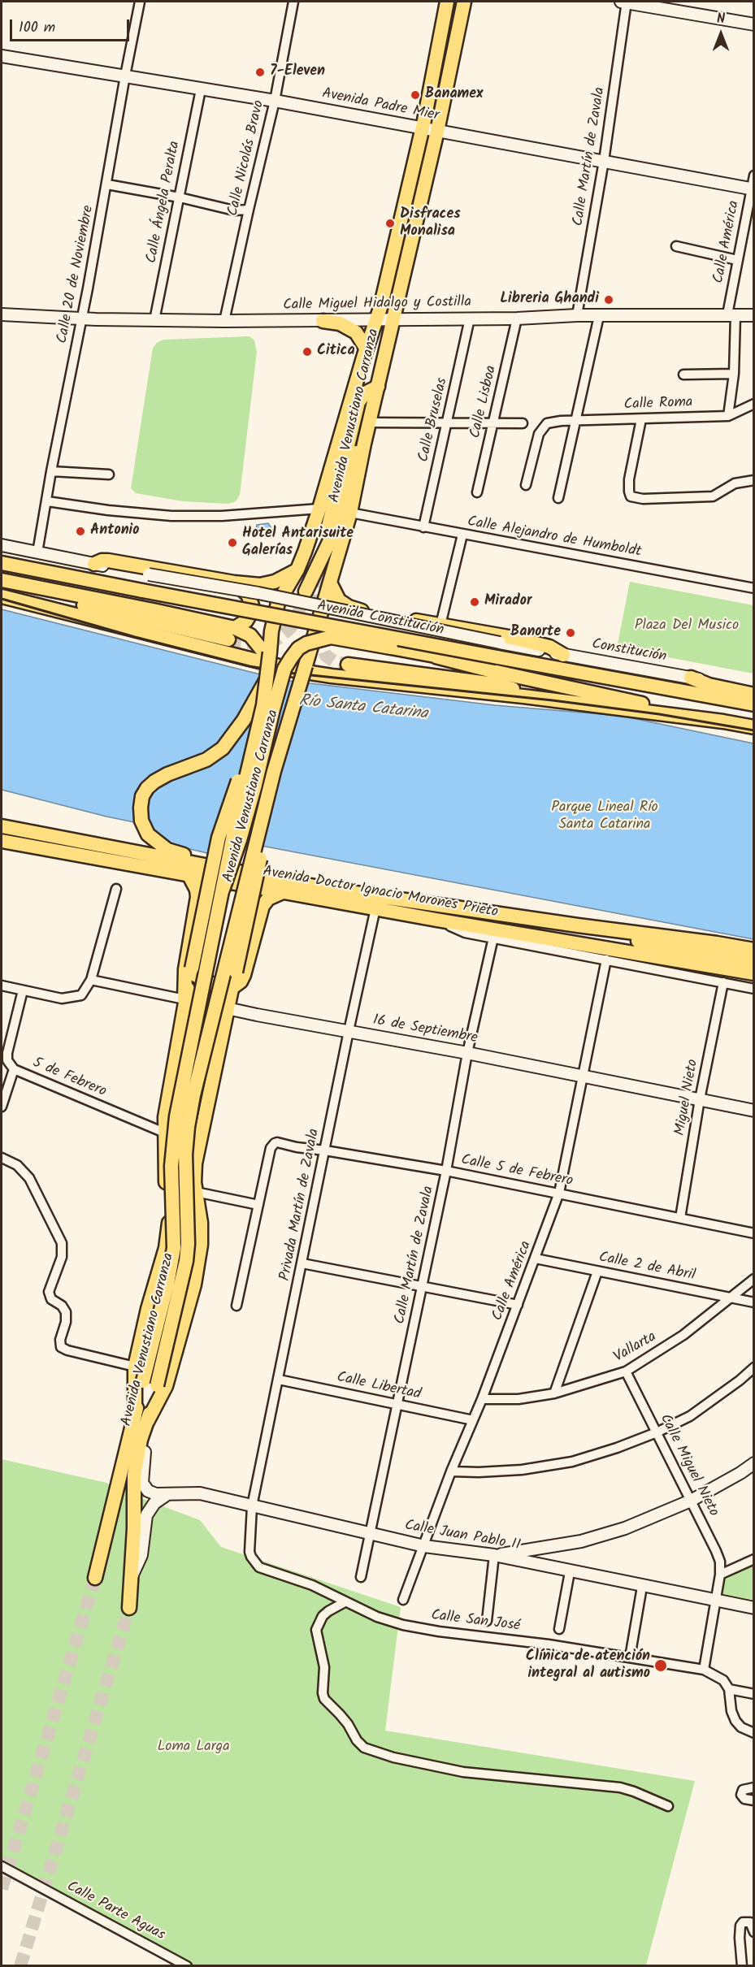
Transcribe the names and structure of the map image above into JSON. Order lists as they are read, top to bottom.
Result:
{
  "streets": {
    "main road": ["Avenida Venustiano Carranza", "Avenida Constitución", "Avenida Doctor Ignacio Morones Prieto"],
    "street": [
      "Avenida Padre Mier",
      "Calle Martín de Zavala",
      "Calle Nicolás Bravo",
      "Calle Ángela Peralta",
      "Calle América",
      "Calle 20 de Noviembre",
      "Calle Miguel Hidalgo y Costilla",
      "Calle Lisboa",
      "Calle Roma",
      "Calle Bruselas",
      "Calle Alejandro de Humboldt",
      "Constitución",
      "16 de Septiembre",
      "5 de Febrero",
      "Miguel Nieto",
      "Calle 5 de Febrero",
      "Privada Martín de Zavala",
      "Calle 2 de Abril",
      "Vallarta",
      "Calle Libertad",
      "Calle Miguel Nieto",
      "Calle Juan Pablo II",
      "Calle San José",
      "Calle Parte Aguas"
    ]
  },
  "crossings": [
    ["Avenida Padre Mier", "Calle Martín de Zavala"],
    ["Avenida Padre Mier", "Calle Nicolás Bravo"],
    ["Avenida Padre Mier", "Calle Ángela Peralta"],
    ["Avenida Padre Mier", "Calle América"],
    ["Avenida Padre Mier", "Calle 20 de Noviembre"],
    ["Avenida Padre Mier", "Avenida Venustiano Carranza"],
    ["Calle Martín de Zavala", "Calle Miguel Hidalgo y Costilla"],
    ["Calle Martín de Zavala", "16 de Septiembre"],
    ["Calle Martín de Zavala", "Calle 5 de Febrero"],
    ["Calle Martín de Zavala", "Calle Libertad"],
    ["Calle Martín de Zavala", "Calle Juan Pablo II"],
    ["Calle Nicolás Bravo", "Calle Miguel Hidalgo y Costilla"],
    ["Calle Ángela Peralta", "Calle Miguel Hidalgo y Costilla"],
    ["Calle América", "Calle Miguel Hidalgo y Costilla"],
    ["Calle América", "Calle Roma"],
    ["Calle América", "16 de Septiembre"],
    ["Calle América", "Calle 5 de Febrero"],
    ["Calle América", "Calle 2 de Abril"],
    ["Calle América", "Vallarta"],
    ["Calle América", "Calle Libertad"],
    ["Calle América", "Calle Juan Pablo II"],
    ["Calle 20 de Noviembre", "Calle Miguel Hidalgo y Costilla"],
    ["Calle Miguel Hidalgo y Costilla", "Calle Lisboa"],
    ["Calle Miguel Hidalgo y Costilla", "Avenida Venustiano Carranza"],
    ["Calle Miguel Hidalgo y Costilla", "Calle Bruselas"],
    ["Avenida Venustiano Carranza", "Calle Alejandro de Humboldt"],
    ["Avenida Venustiano Carranza", "Calle Juan Pablo II"],
    ["Calle Bruselas", "Calle Alejandro de Humboldt"],
    ["Avenida Doctor Ignacio Morones Prieto", "Privada Martín de Zavala"],
    ["16 de Septiembre", "Miguel Nieto"],
    ["16 de Septiembre", "Privada Martín de Zavala"],
    ["Miguel Nieto", "Calle 5 de Febrero"],
    ["Calle 5 de Febrero", "Privada Martín de Zavala"],
    ["Privada Martín de Zavala", "Calle Libertad"],
    ["Privada Martín de Zavala", "Calle Juan Pablo II"],
    ["Privada Martín de Zavala", "Calle San José"],
    ["Calle 2 de Abril", "Vallarta"],
    ["Vallarta", "Calle Miguel Nieto"],
    ["Calle Juan Pablo II", "Calle San José"]
  ],
  "water": ["Río Santa Catarina"],
  "parks": ["Plaza Del Musico", "Parque Lineal Río Santa Catarina", "Loma Larga"],
  "places": [
    "7-Eleven",
    "Banamex",
    "Disfraces Monalisa",
    "Libreria Ghandi",
    "Citica",
    "Antonio",
    "Hotel Antarisuite Galerías",
    "Mirador",
    "Banorte",
    "Clínica de atención integral al autismo"
  ],
  "scale_bar": "100 m",
  "north": "top"
}
